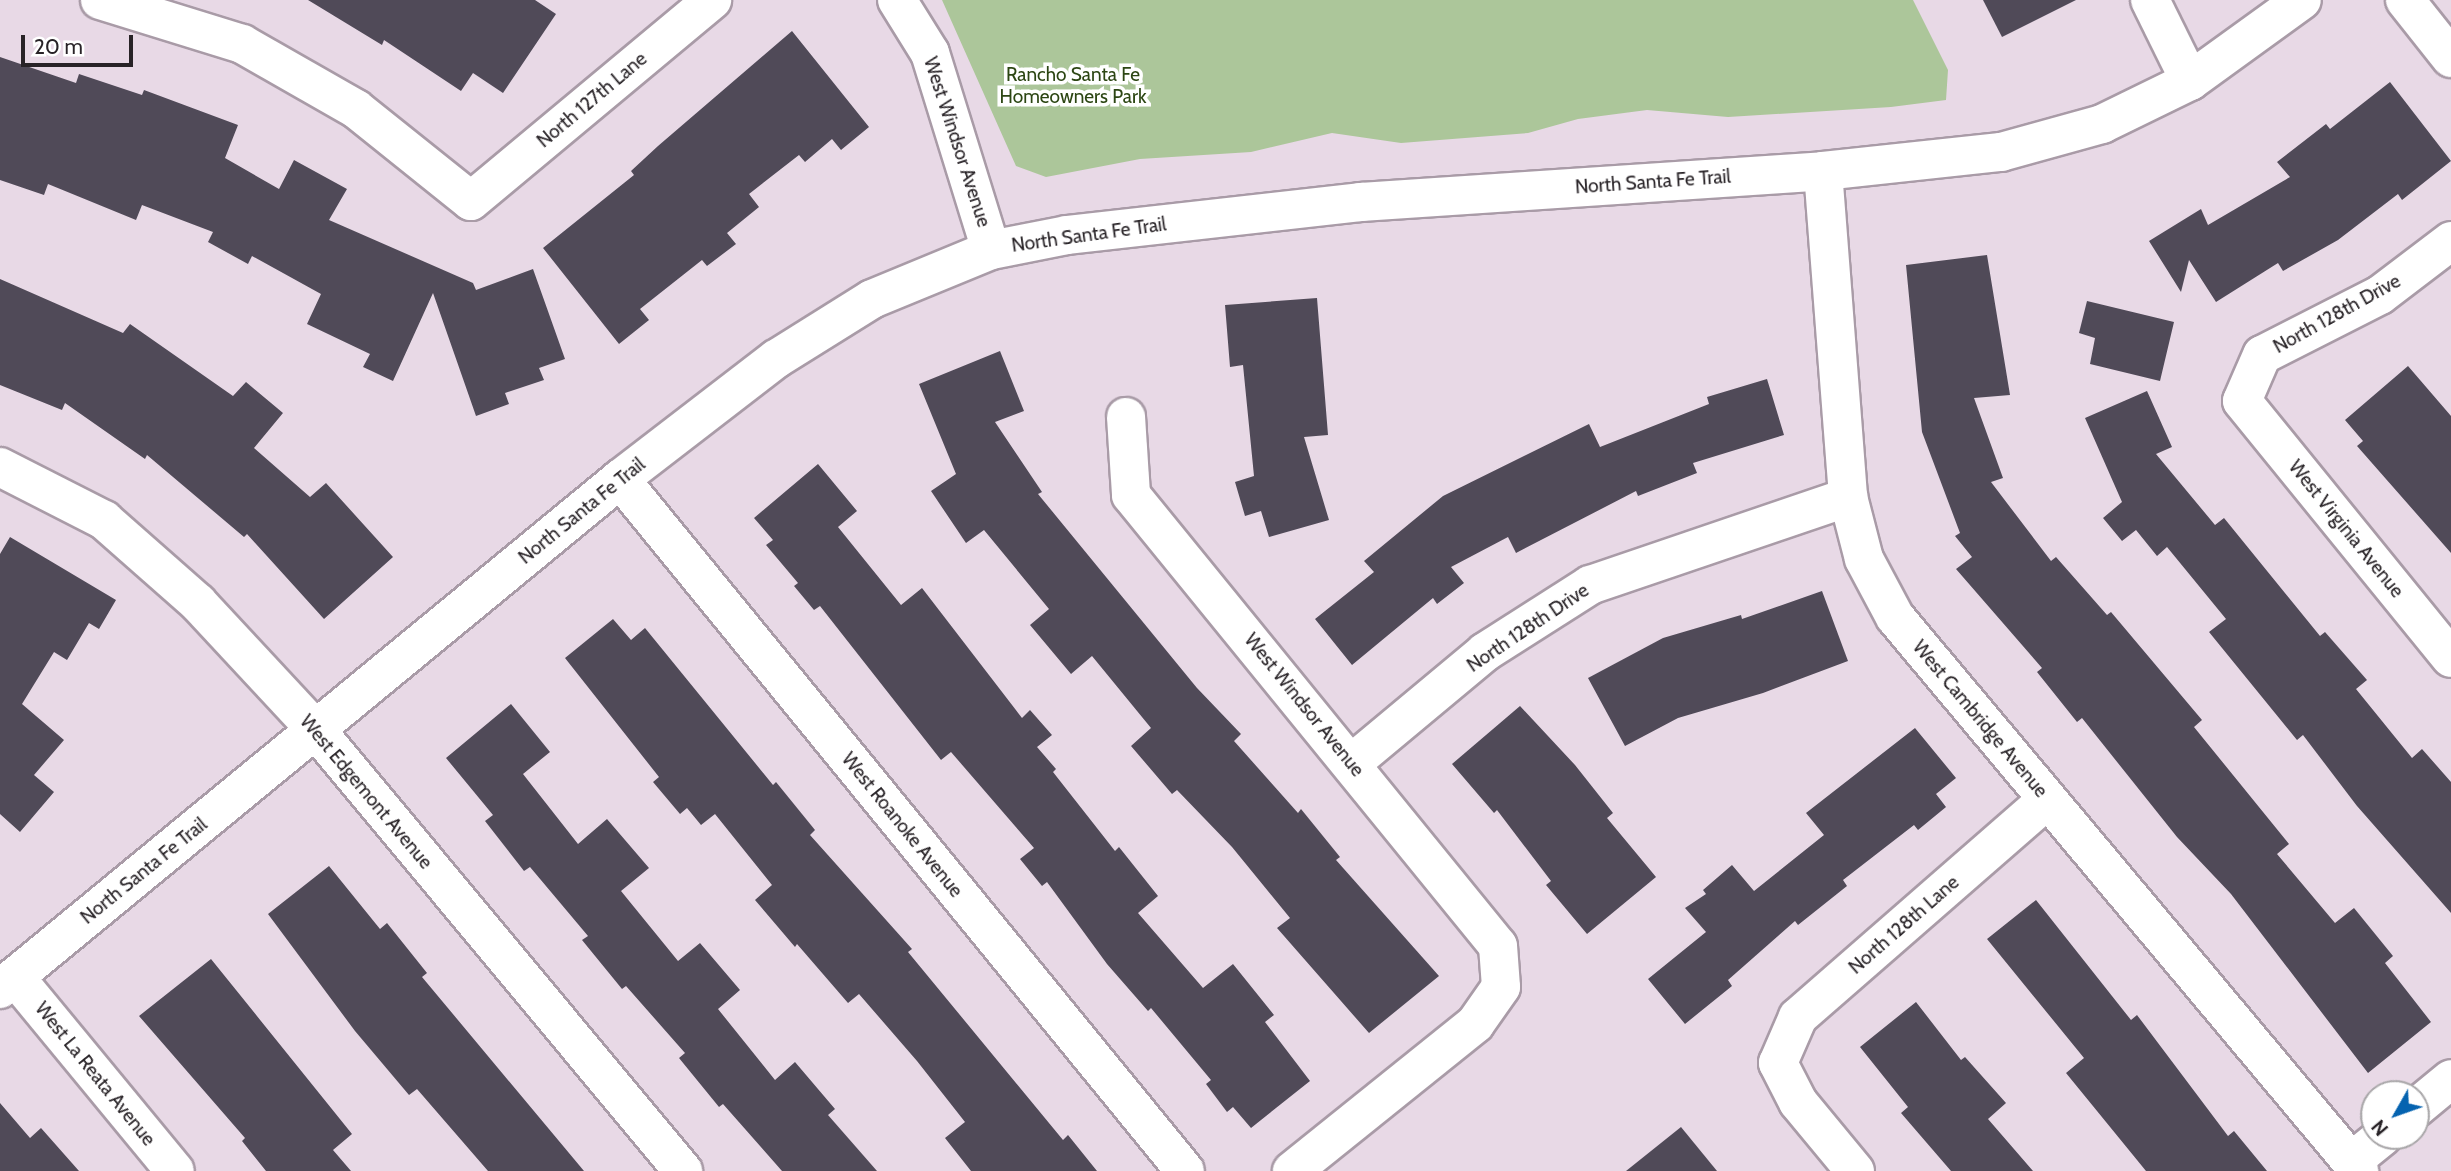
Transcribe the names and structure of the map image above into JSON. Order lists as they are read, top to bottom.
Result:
{
  "streets": {
    "street": [
      "North 127th Lane",
      "West Windsor Avenue",
      "North Santa Fe Trail",
      "North 128th Drive",
      "West Virginia Avenue",
      "West Cambridge Avenue",
      "West Edgemont Avenue",
      "West Roanoke Avenue",
      "North 128th Lane",
      "West La Reata Avenue"
    ]
  },
  "crossings": [
    ["West Windsor Avenue", "North Santa Fe Trail"],
    ["West Windsor Avenue", "North 128th Drive"],
    ["North Santa Fe Trail", "West Cambridge Avenue"],
    ["North Santa Fe Trail", "West Edgemont Avenue"],
    ["North Santa Fe Trail", "West Roanoke Avenue"],
    ["North Santa Fe Trail", "West La Reata Avenue"],
    ["North 128th Drive", "West Virginia Avenue"],
    ["North 128th Drive", "West Cambridge Avenue"],
    ["West Cambridge Avenue", "North 128th Lane"]
  ],
  "parks": ["Rancho Santa Fe Homeowners Park"],
  "scale_bar": "20 m",
  "north": "bottom left"
}
